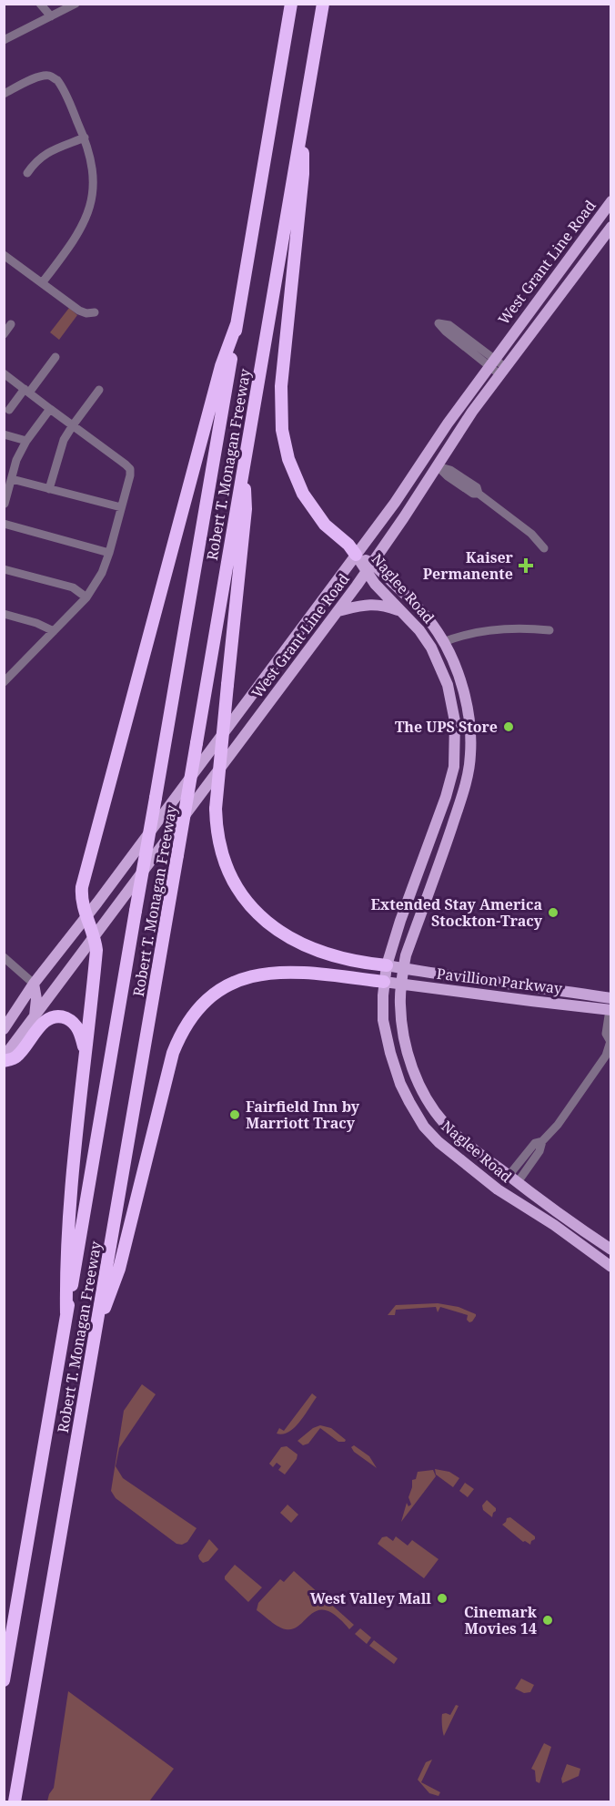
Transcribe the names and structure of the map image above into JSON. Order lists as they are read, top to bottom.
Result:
{
  "streets": {
    "highway": ["Robert T. Monagan Freeway"],
    "main road": ["West Grant Line Road", "Naglee Road", "Pavillion Parkway"]
  },
  "crossings": [
    ["West Grant Line Road", "Naglee Road"],
    ["Naglee Road", "Pavillion Parkway"]
  ],
  "places": {
    "health": ["Kaiser Permanente"],
    "other": [
      "The UPS Store",
      "Extended Stay America Stockton-Tracy",
      "Fairfield Inn by Marriott Tracy",
      "West Valley Mall",
      "Cinemark Movies 14"
    ]
  }
}
